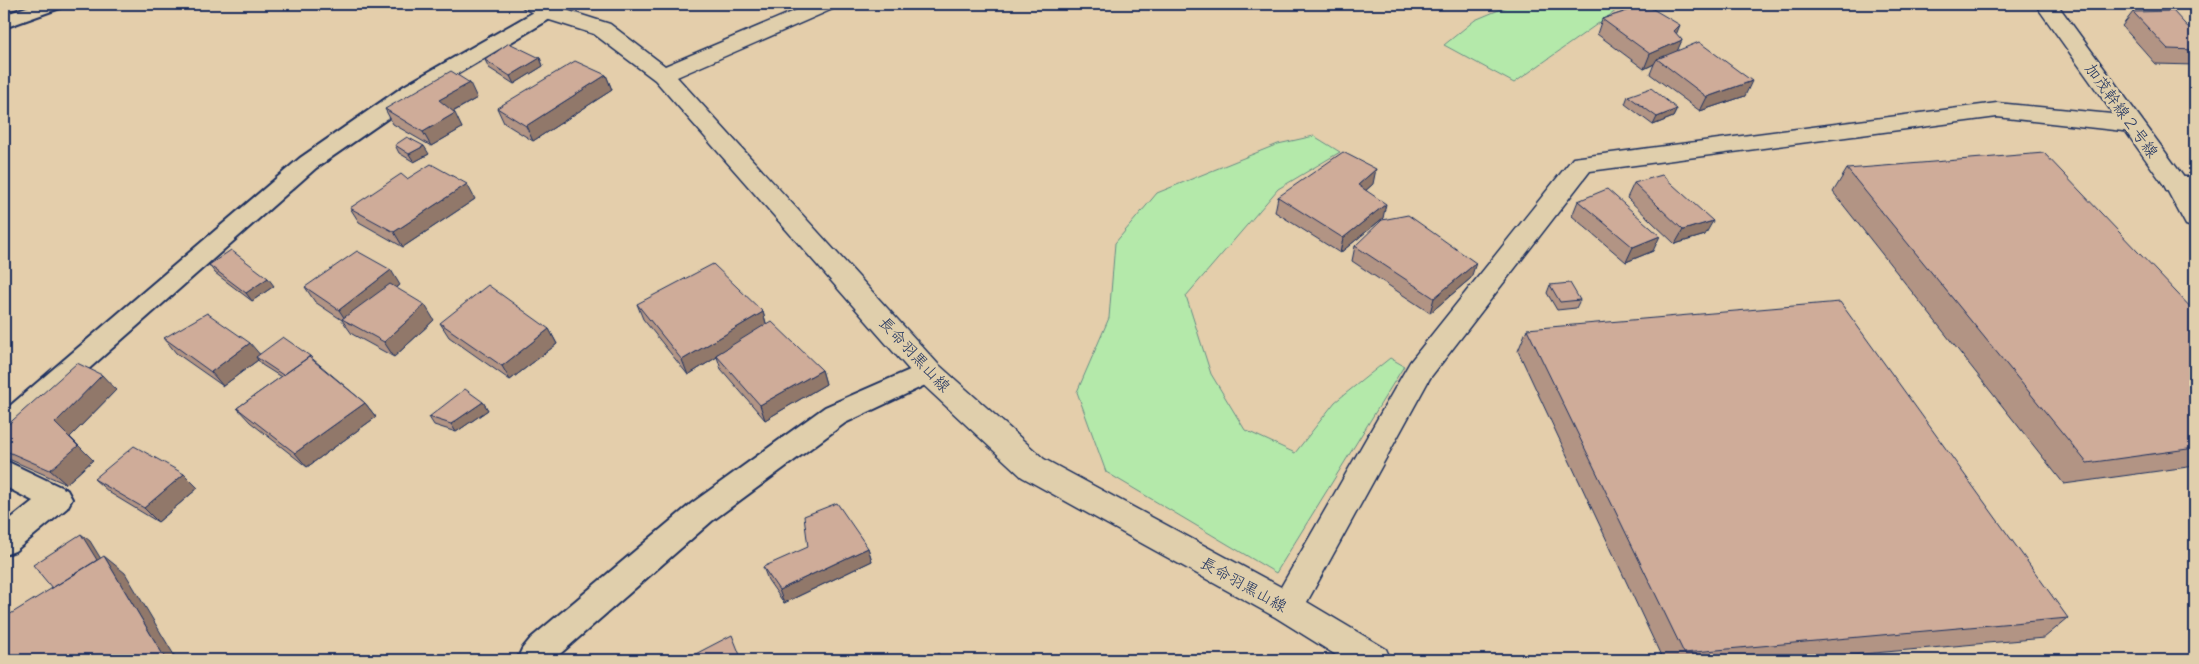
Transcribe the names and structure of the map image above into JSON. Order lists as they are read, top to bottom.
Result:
{
  "streets": {
    "street": ["加茂幹線２号線", "長命羽黒山線"]
  }
}
